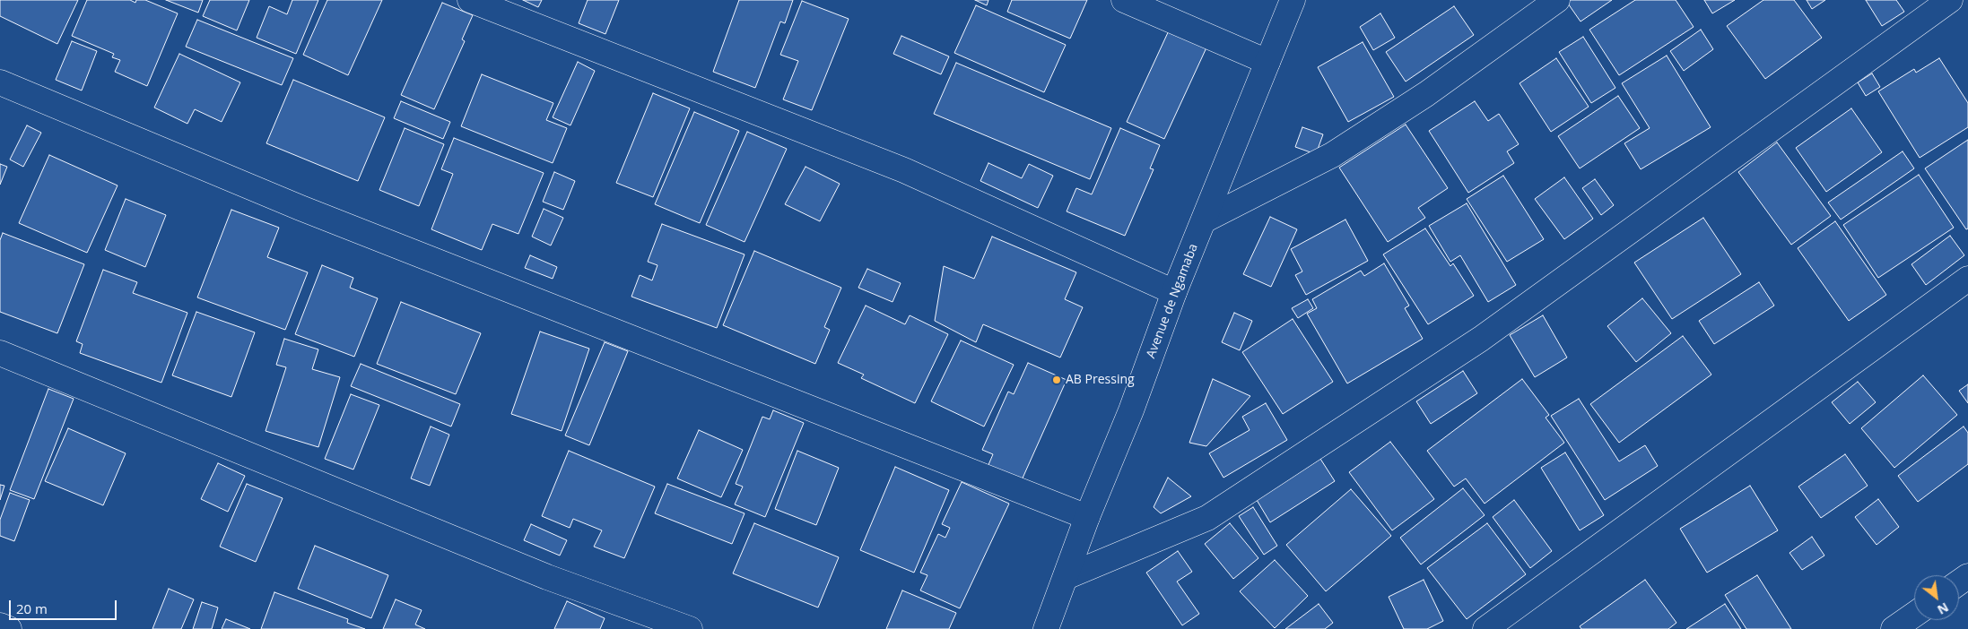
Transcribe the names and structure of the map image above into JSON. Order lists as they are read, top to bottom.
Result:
{
  "streets": {
    "street": ["Avenue de Ngamaba"]
  },
  "places": ["AB Pressing"],
  "scale_bar": "20 m",
  "north": "bottom right"
}
